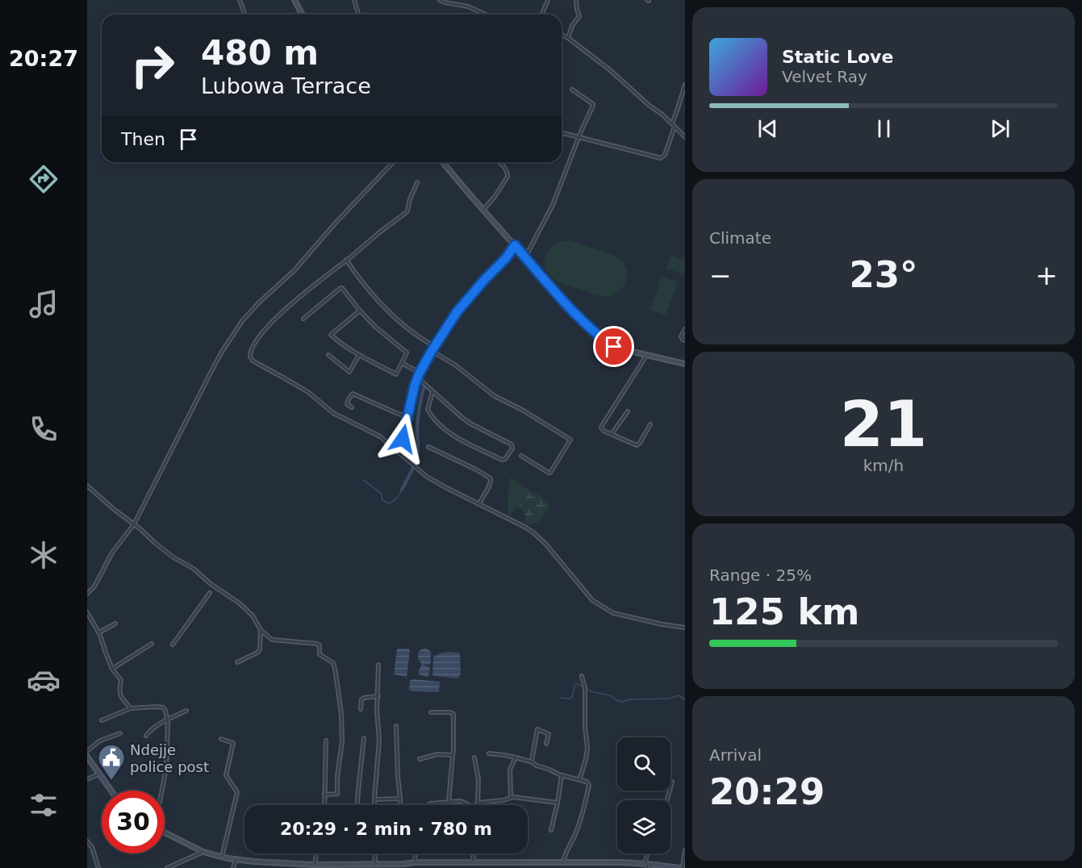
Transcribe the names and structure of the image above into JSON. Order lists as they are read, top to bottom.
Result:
{
  "places": {
    "public building": ["Ndejje police post"]
  },
  "page": {
    "tabs": "20:27",
    "turn": ["480 m", "Lubowa Terrace"],
    "song": ["Static Love", "Velvet Ray"],
    "then": "Then",
    "tile": [
      "Climate",
      ["21", "km/h"],
      ["Range · 25%", "125 km"],
      ["Arrival", "20:29"]
    ],
    "heat": ["−", "23°", "+"],
    "limit": "30",
    "trip": "20:29 · 2 min · 780 m"
  }
}
